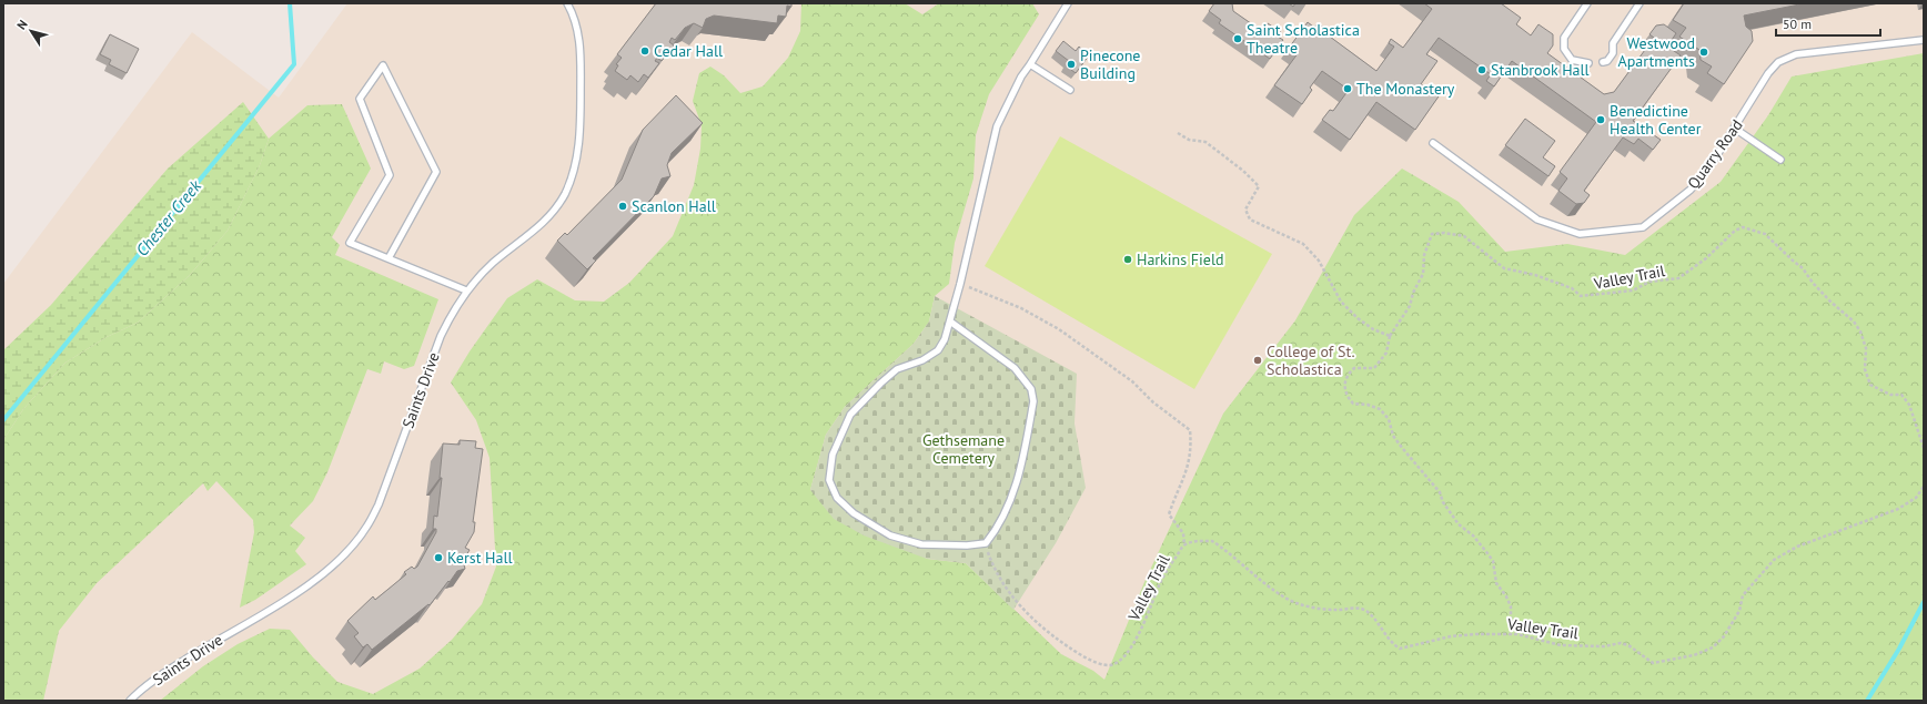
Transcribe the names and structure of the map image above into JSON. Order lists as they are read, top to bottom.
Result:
{
  "streets": {
    "lane": ["Quarry Road", "Saints Drive"],
    "path": ["Valley Trail"]
  },
  "water": ["Chester Creek"],
  "parks": ["Gethsemane Cemetery"],
  "places": [
    "Saint Scholastica Theatre",
    "Cedar Hall",
    "Westwood Apartments",
    "Pinecone Building",
    "Stanbrook Hall",
    "The Monastery",
    "Benedictine Health Center",
    "Scanlon Hall",
    "Harkins Field",
    "College of St. Scholastica",
    "Kerst Hall"
  ],
  "scale_bar": "50 m",
  "north": "top left"
}
